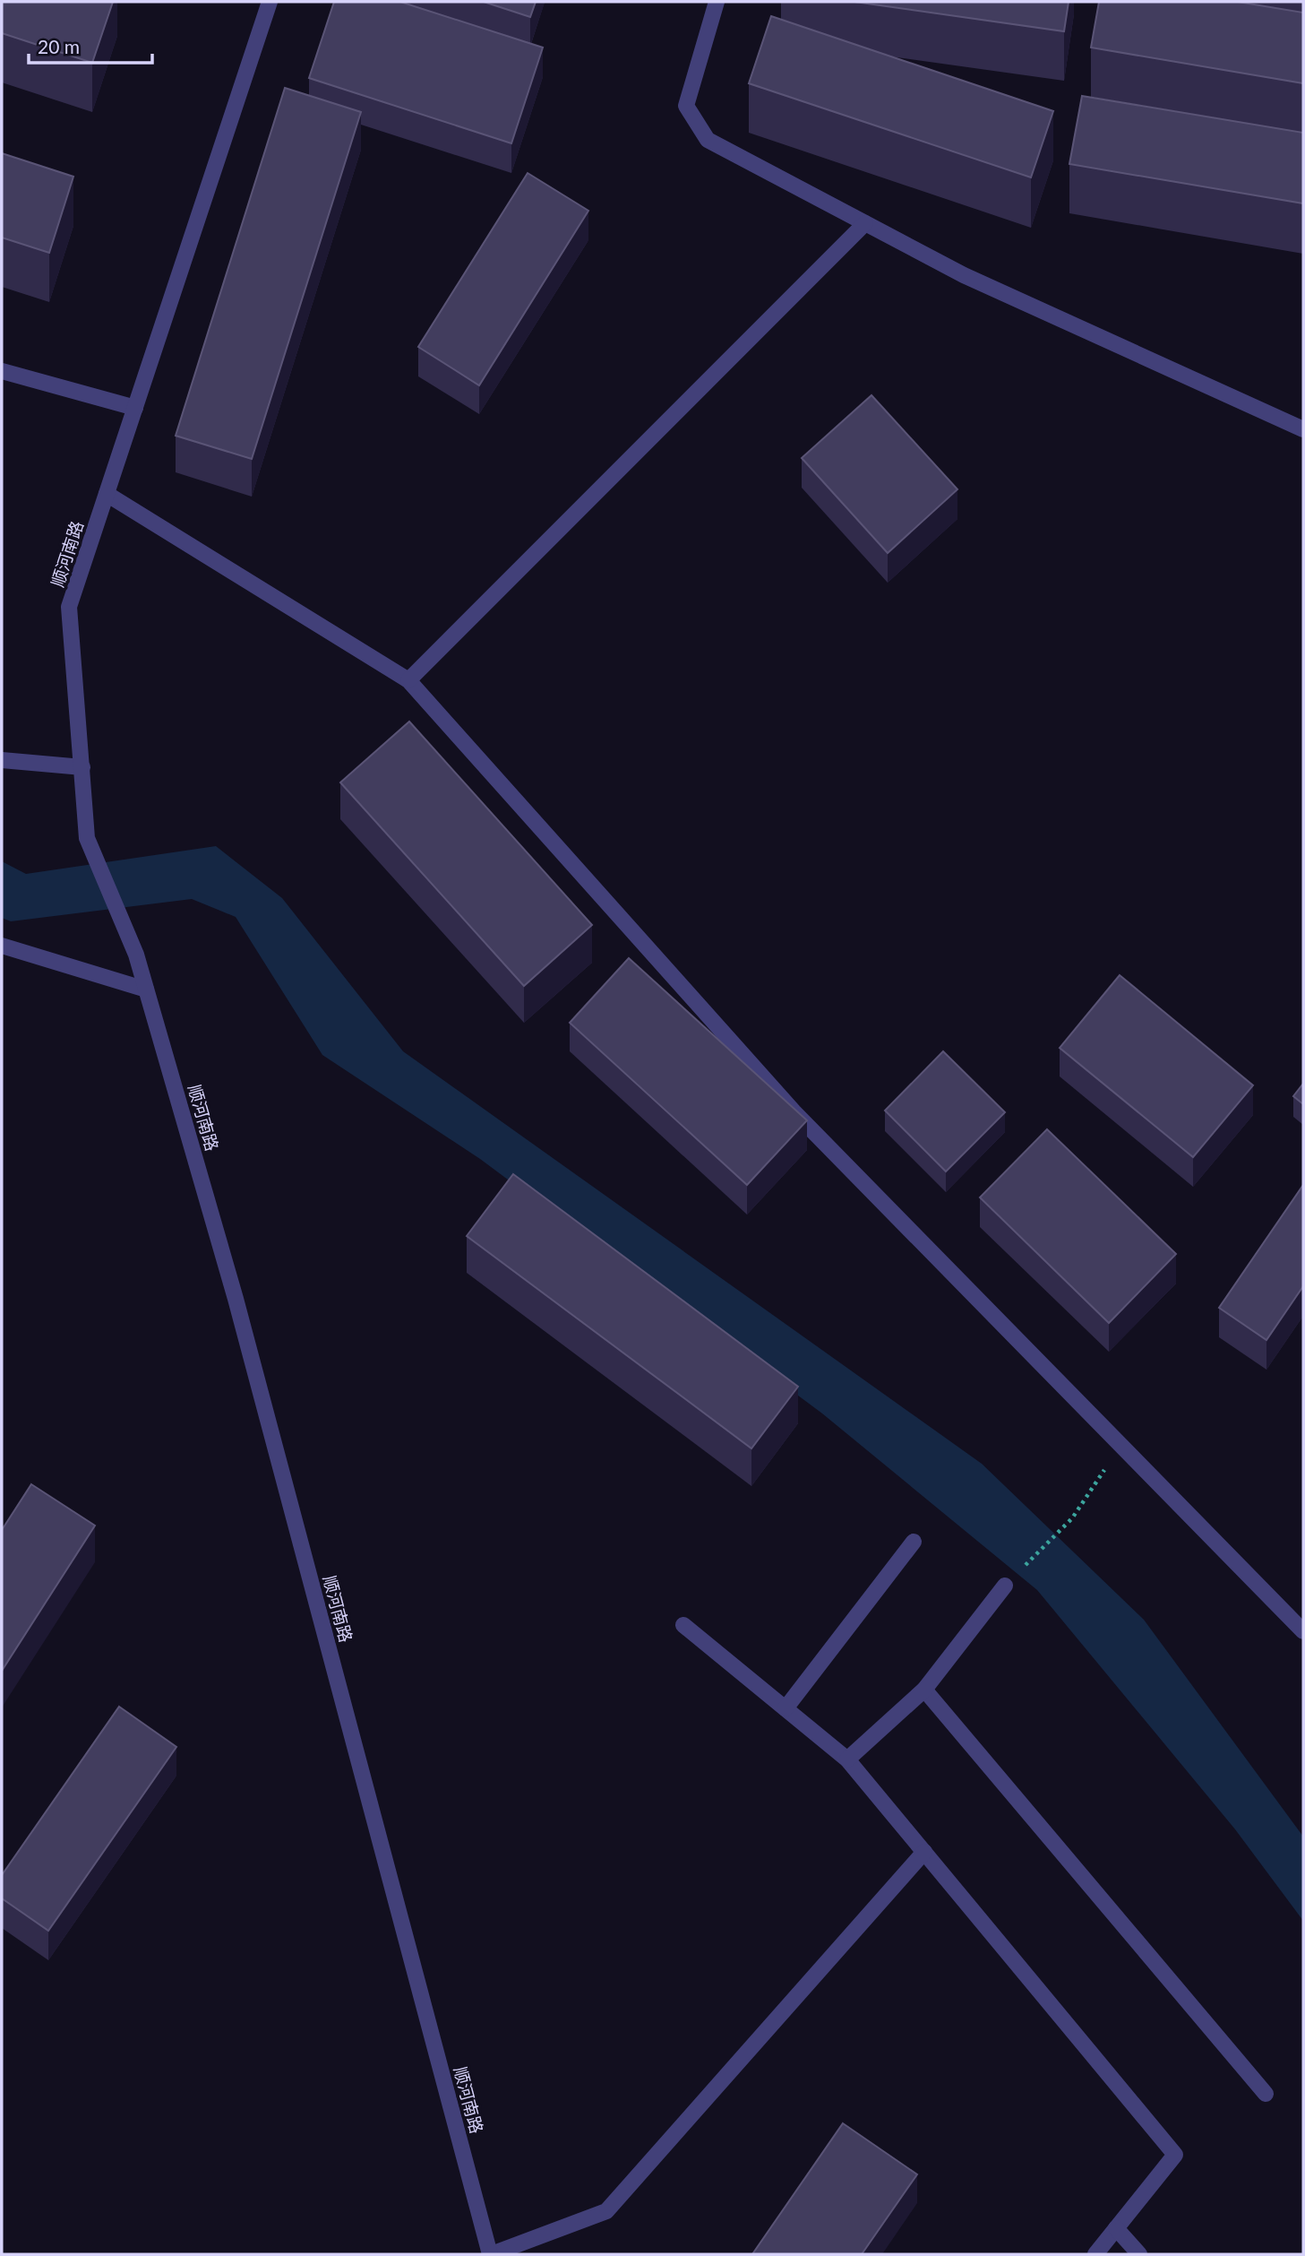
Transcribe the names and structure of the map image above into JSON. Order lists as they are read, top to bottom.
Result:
{
  "streets": {
    "street": ["顺河南路"]
  },
  "scale_bar": "20 m"
}
